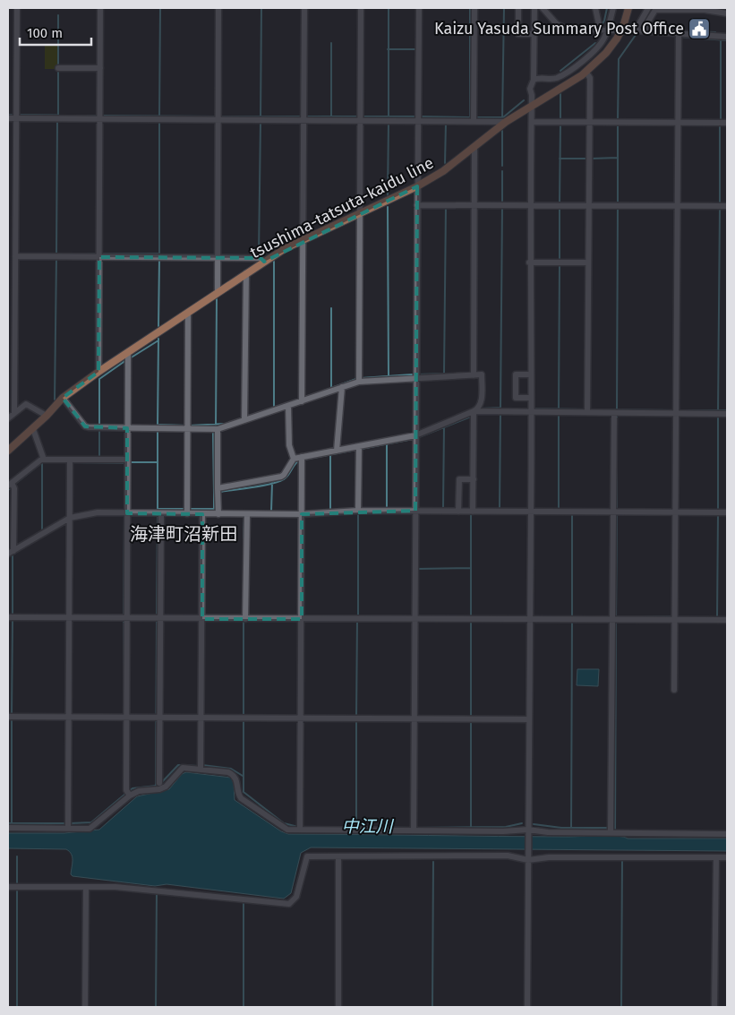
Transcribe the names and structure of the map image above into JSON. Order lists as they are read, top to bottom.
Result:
{
  "streets": {
    "main road": ["tsushima-tatsuta-kaidu line"]
  },
  "districts": ["海津町沼新田"],
  "water": ["中江川"],
  "places": {
    "public building": ["Kaizu Yasuda Summary Post Office"]
  },
  "scale_bar": "100 m"
}
